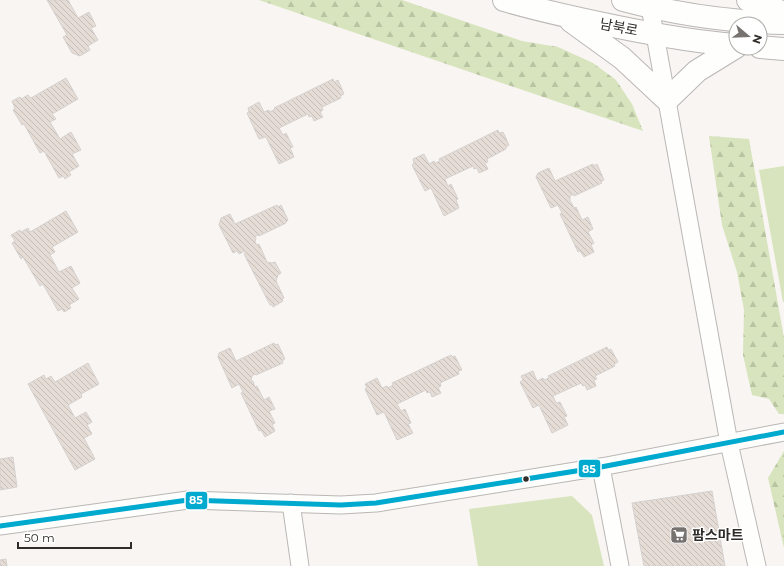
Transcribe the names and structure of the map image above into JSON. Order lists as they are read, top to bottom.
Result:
{
  "streets": {
    "main road": ["남북로"]
  },
  "places": {
    "supermarket": ["팜스마트"]
  },
  "lines": ["transit line 85"],
  "scale_bar": "50 m",
  "north": "right"
}
